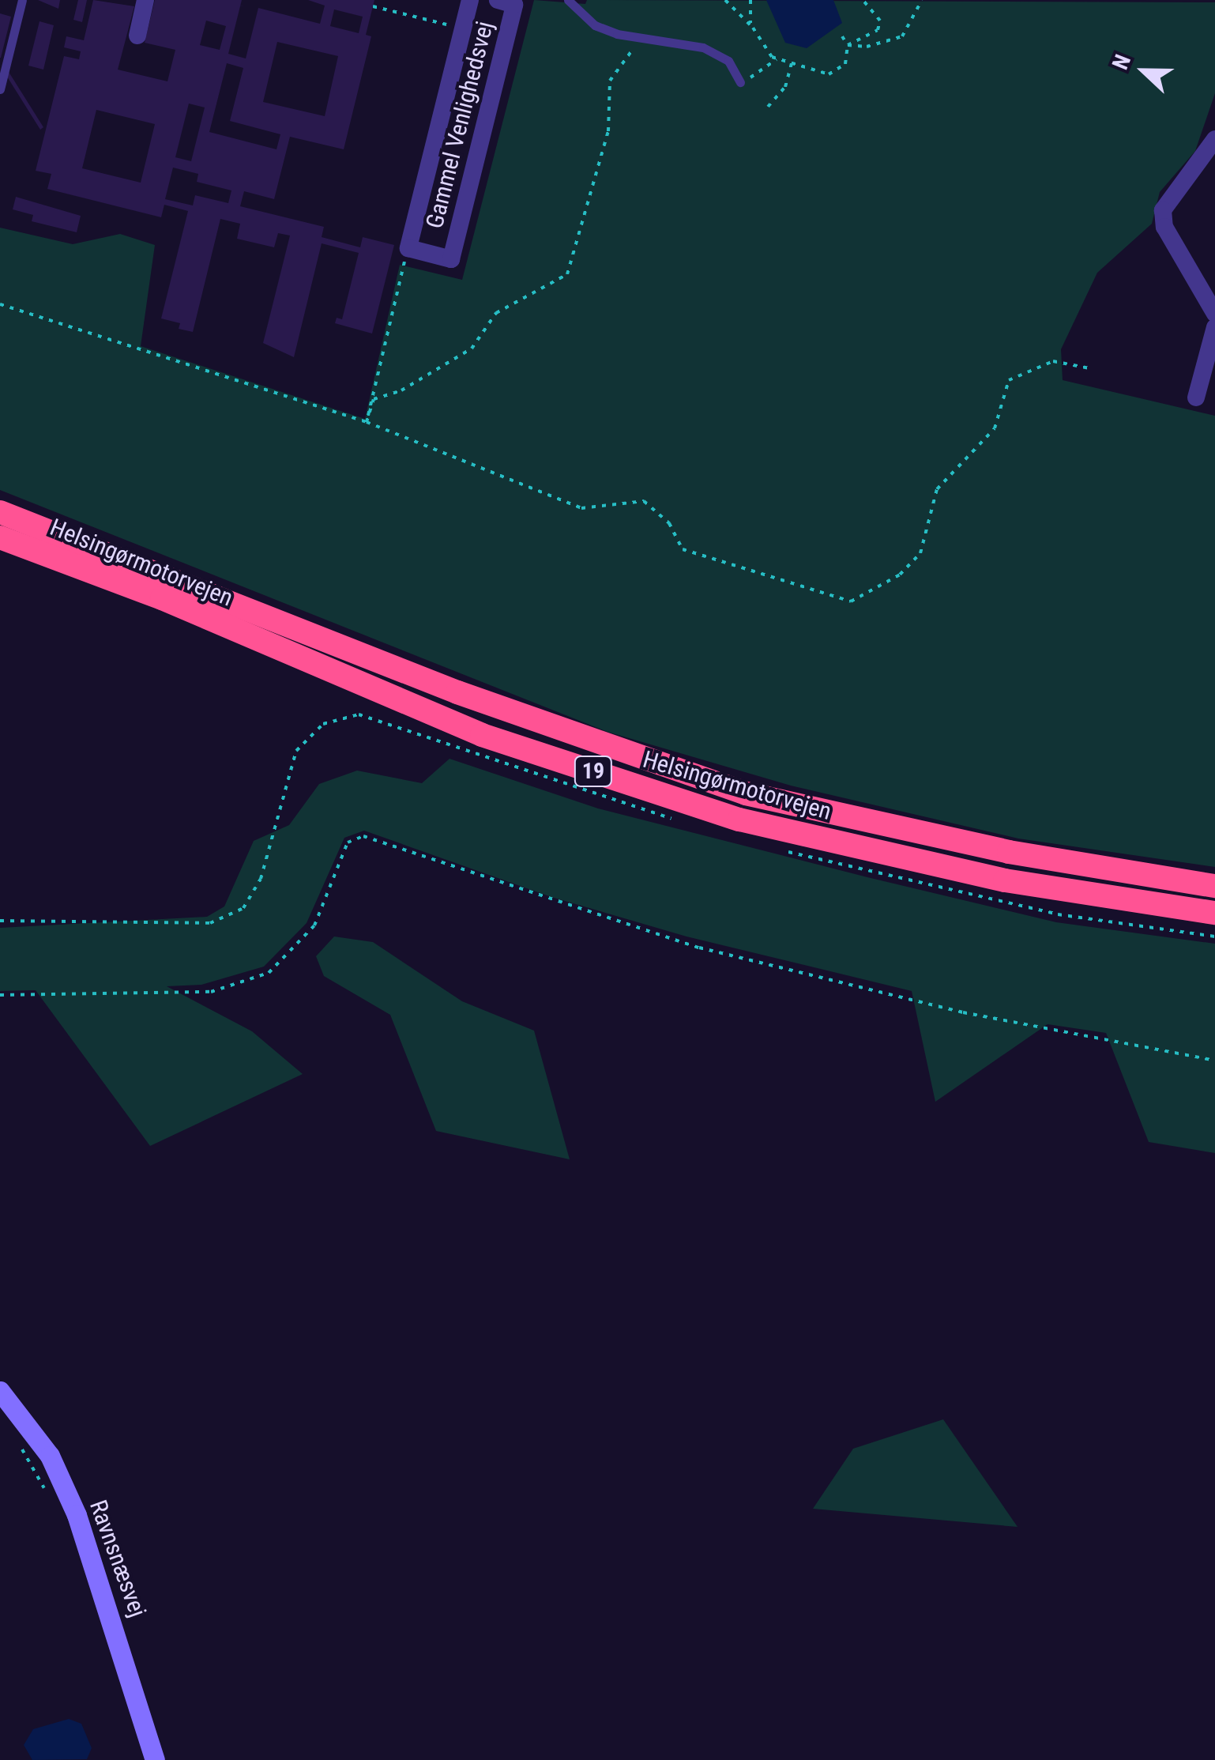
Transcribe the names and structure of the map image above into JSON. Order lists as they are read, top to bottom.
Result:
{
  "streets": {
    "highway": ["Helsingørmotorvejen", "19"],
    "main road": ["Ravnsnæsvej"],
    "street": ["Gammel Venlighedsvej"]
  },
  "north": "left"
}
